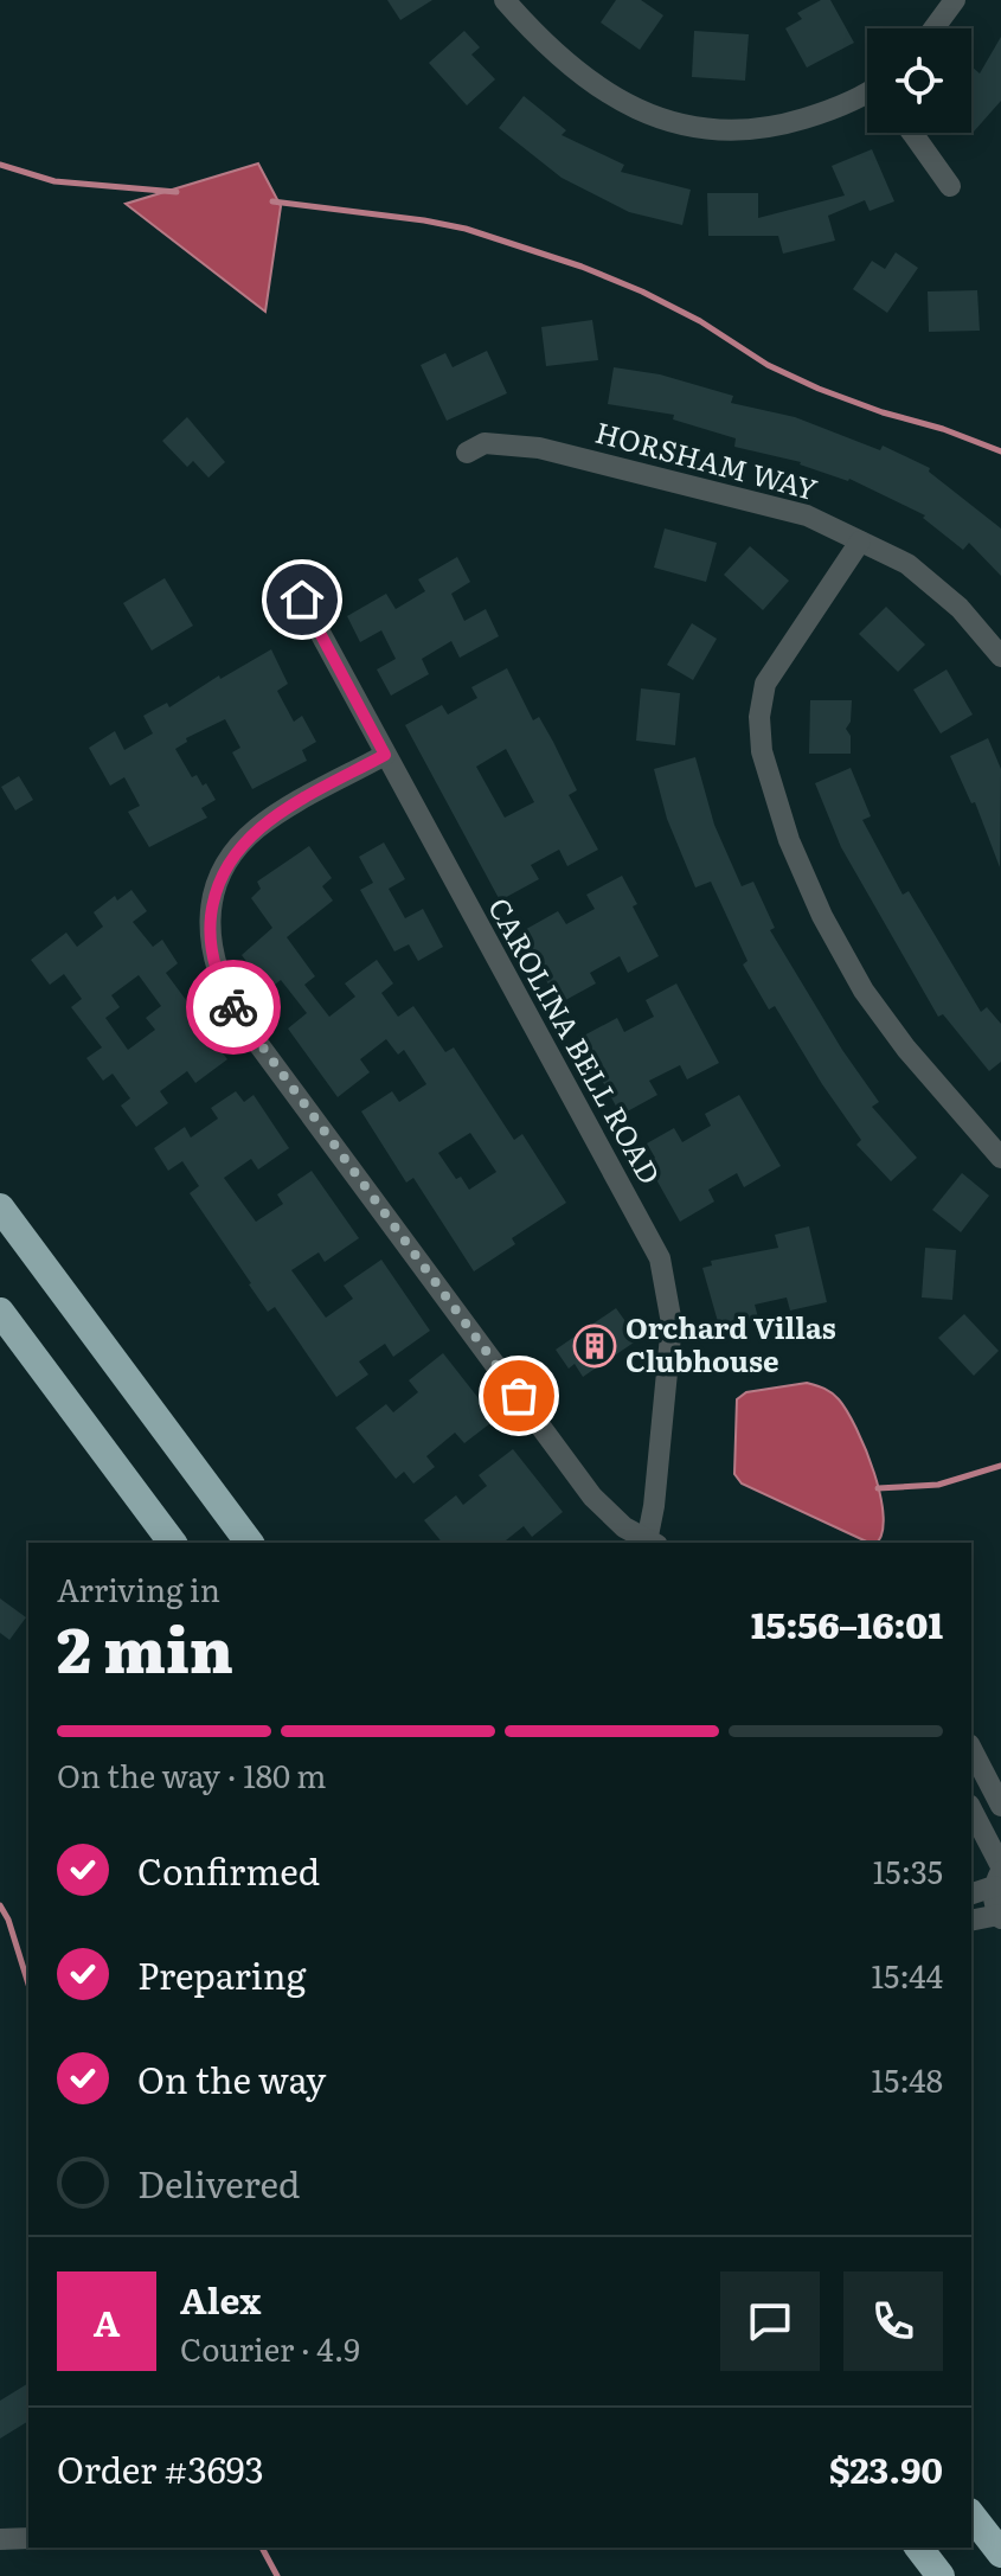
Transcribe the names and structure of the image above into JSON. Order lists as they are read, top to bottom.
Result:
{
  "streets": {
    "street": ["HORSHAM WAY", "CAROLINA BELL ROAD"]
  },
  "places": {
    "building": ["Orchard Villas Clubhouse"]
  },
  "page": {
    "heading": ["2 min", "Arriving in", "15:56–16:01"],
    "panel": [
      "Alex",
      "Courier · 4.9",
      "Order #3693",
      "$23.90"
    ],
    "bar": "On the way · 180 m",
    "list": [
      ["Confirmed", "15:35"],
      ["Preparing", "15:44"],
      ["On the way", "15:48"],
      "Delivered"
    ],
    "round": "A"
  }
}
